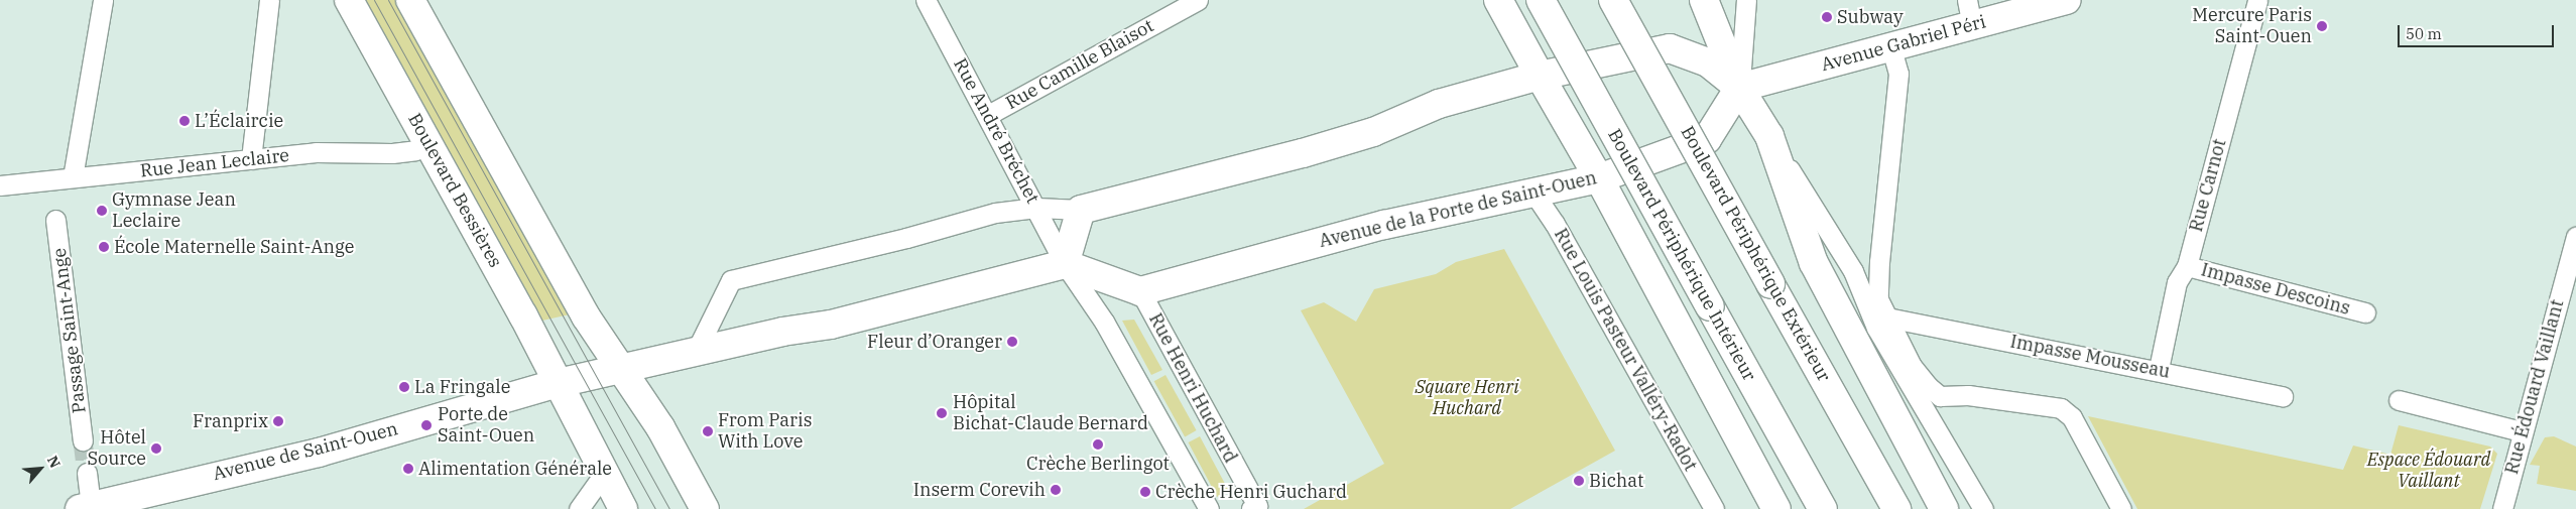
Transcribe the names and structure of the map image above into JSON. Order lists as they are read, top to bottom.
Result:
{
  "streets": {
    "main road": [
      "Avenue Gabriel Péri",
      "Boulevard Bessières",
      "Avenue de la Porte de Saint-Ouen",
      "Boulevard Périphérique Extérieur",
      "Boulevard Périphérique Intérieur",
      "Avenue de Saint-Ouen"
    ],
    "street": [
      "Rue Camille Blaisot",
      "Rue André Bréchet",
      "Rue Jean Leclaire",
      "Rue Carnot",
      "Impasse Descoins",
      "Passage Saint-Ange",
      "Rue Louis Pasteur Valléry-Radot",
      "Impasse Mousseau",
      "Rue Édouard Vaillant",
      "Rue Henri Huchard"
    ]
  },
  "crossings": [
    ["Avenue Gabriel Péri", "Avenue de la Porte de Saint-Ouen"],
    ["Rue Camille Blaisot", "Rue André Bréchet"],
    ["Rue Jean Leclaire", "Boulevard Bessières"],
    ["Rue Carnot", "Impasse Descoins"],
    ["Rue Carnot", "Impasse Mousseau"],
    ["Boulevard Bessières", "Avenue de Saint-Ouen"],
    ["Avenue de la Porte de Saint-Ouen", "Rue Louis Pasteur Valléry-Radot"],
    ["Avenue de la Porte de Saint-Ouen", "Rue Henri Huchard"]
  ],
  "parks": ["Square Henri Huchard", "Espace Édouard Vaillant"],
  "places": [
    "Subway",
    "Mercure Paris Saint-Ouen",
    "L’Éclaircie",
    "Gymnase Jean Leclaire",
    "École Maternelle Saint-Ange",
    "Fleur d’Oranger",
    "La Fringale",
    "Hôpital Bichat-Claude Bernard",
    "Franprix",
    "Porte de Saint-Ouen",
    "From Paris With Love",
    "Crèche Berlingot",
    "Hôtel Source",
    "Alimentation Générale",
    "Bichat",
    "Inserm Corevih",
    "Crèche Henri Guchard"
  ],
  "scale_bar": "50 m",
  "north": "top right"
}
